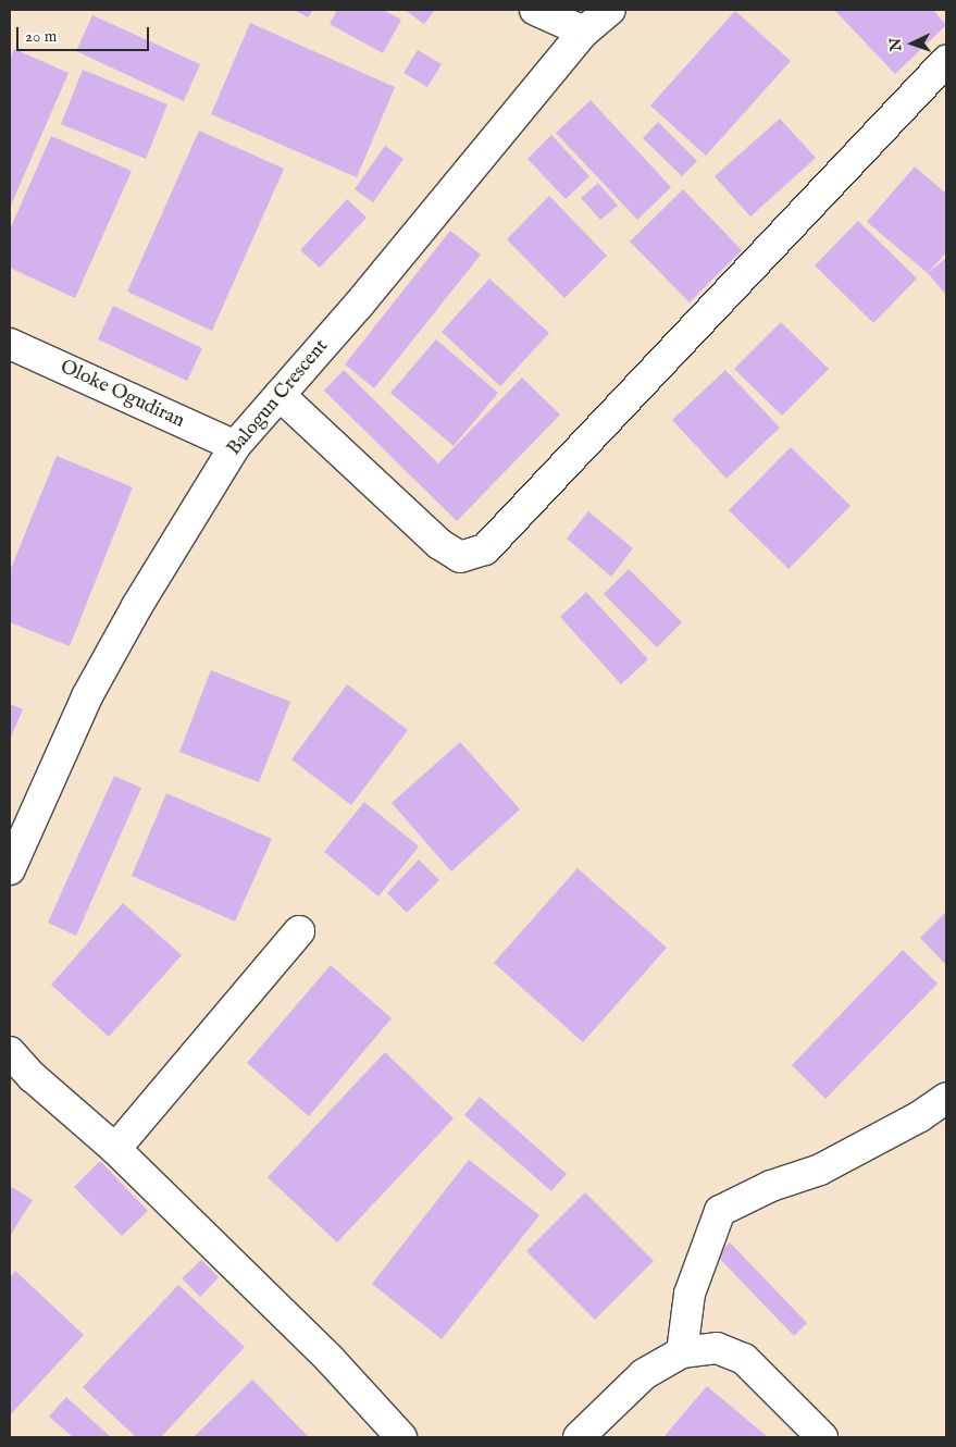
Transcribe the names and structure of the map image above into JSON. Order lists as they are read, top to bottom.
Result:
{
  "streets": {
    "street": ["Oloke Ogudiran", "Balogun Crescent"]
  },
  "crossings": [
    ["Oloke Ogudiran", "Balogun Crescent"]
  ],
  "scale_bar": "20 m",
  "north": "left"
}
